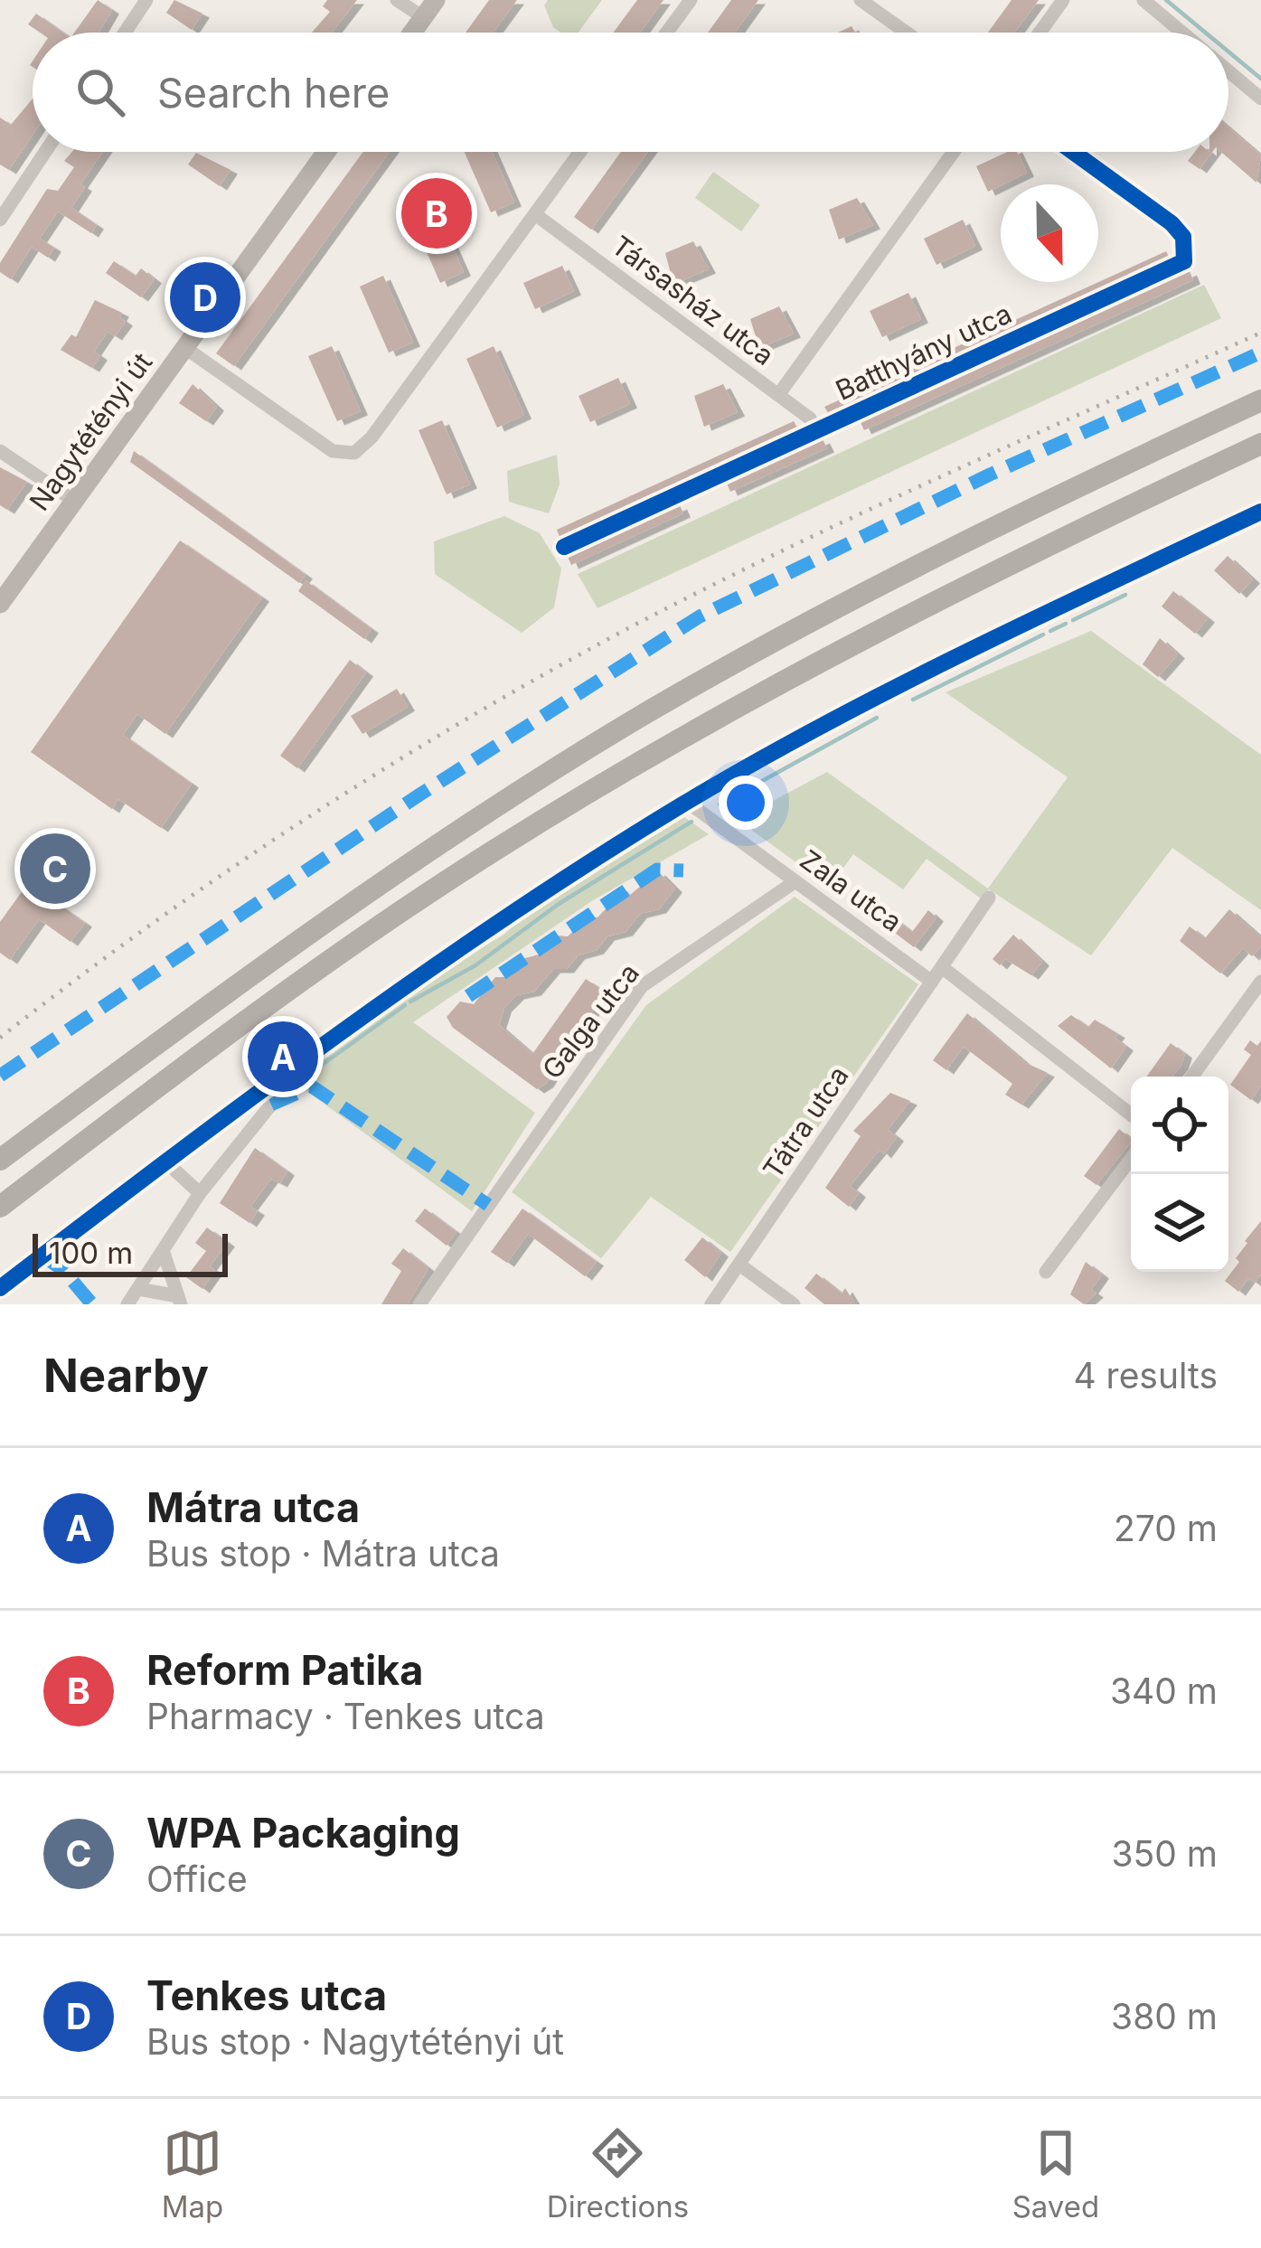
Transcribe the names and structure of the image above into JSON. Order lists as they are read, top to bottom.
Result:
{
  "streets": {
    "main road": ["Nagytétényi út"],
    "street": [
      "Társasház utca",
      "Batthyány utca",
      "Zala utca",
      "Galga utca",
      "Tátra utca"
    ]
  },
  "crossings": [
    ["Társasház utca", "Batthyány utca"],
    ["Zala utca", "Galga utca"],
    ["Zala utca", "Tátra utca"]
  ],
  "scale_bar": "100 m",
  "north": "bottom",
  "page": {
    "search": "Search here",
    "pins": [
      "B",
      "D",
      "C",
      "A"
    ],
    "scale": "100 m",
    "heading": ["Nearby", "4 results"],
    "list": [
      {
        "mark": "A",
        "name": "Mátra utca",
        "note": "Bus stop · Mátra utca",
        "value": "270 m"
      },
      {
        "mark": "B",
        "name": "Reform Patika",
        "note": "Pharmacy · Tenkes utca",
        "value": "340 m"
      },
      {
        "mark": "C",
        "name": "WPA Packaging",
        "note": "Office",
        "value": "350 m"
      },
      {
        "mark": "D",
        "name": "Tenkes utca",
        "note": "Bus stop · Nagytétényi út",
        "value": "380 m"
      }
    ],
    "nav": ["Map", "Directions", "Saved"]
  }
}
